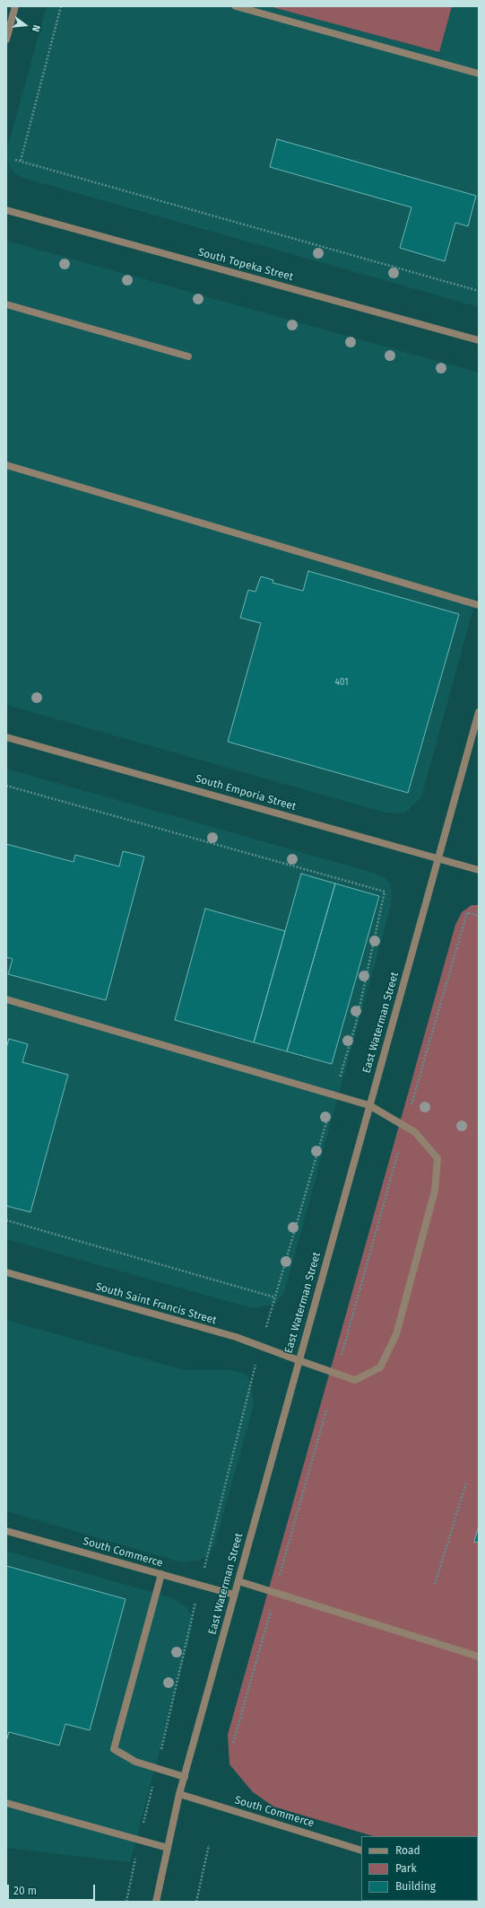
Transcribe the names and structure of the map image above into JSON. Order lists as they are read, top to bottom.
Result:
{
  "streets": {
    "street": [
      "South Topeka Street",
      "South Emporia Street",
      "East Waterman Street",
      "South Saint Francis Street",
      "South Commerce"
    ]
  },
  "crossings": [
    ["South Emporia Street", "East Waterman Street"],
    ["East Waterman Street", "South Saint Francis Street"],
    ["East Waterman Street", "South Commerce"]
  ],
  "house_numbers": ["401"],
  "legend": ["Road", "Park", "Building"],
  "scale_bar": "20 m",
  "north": "right"
}
